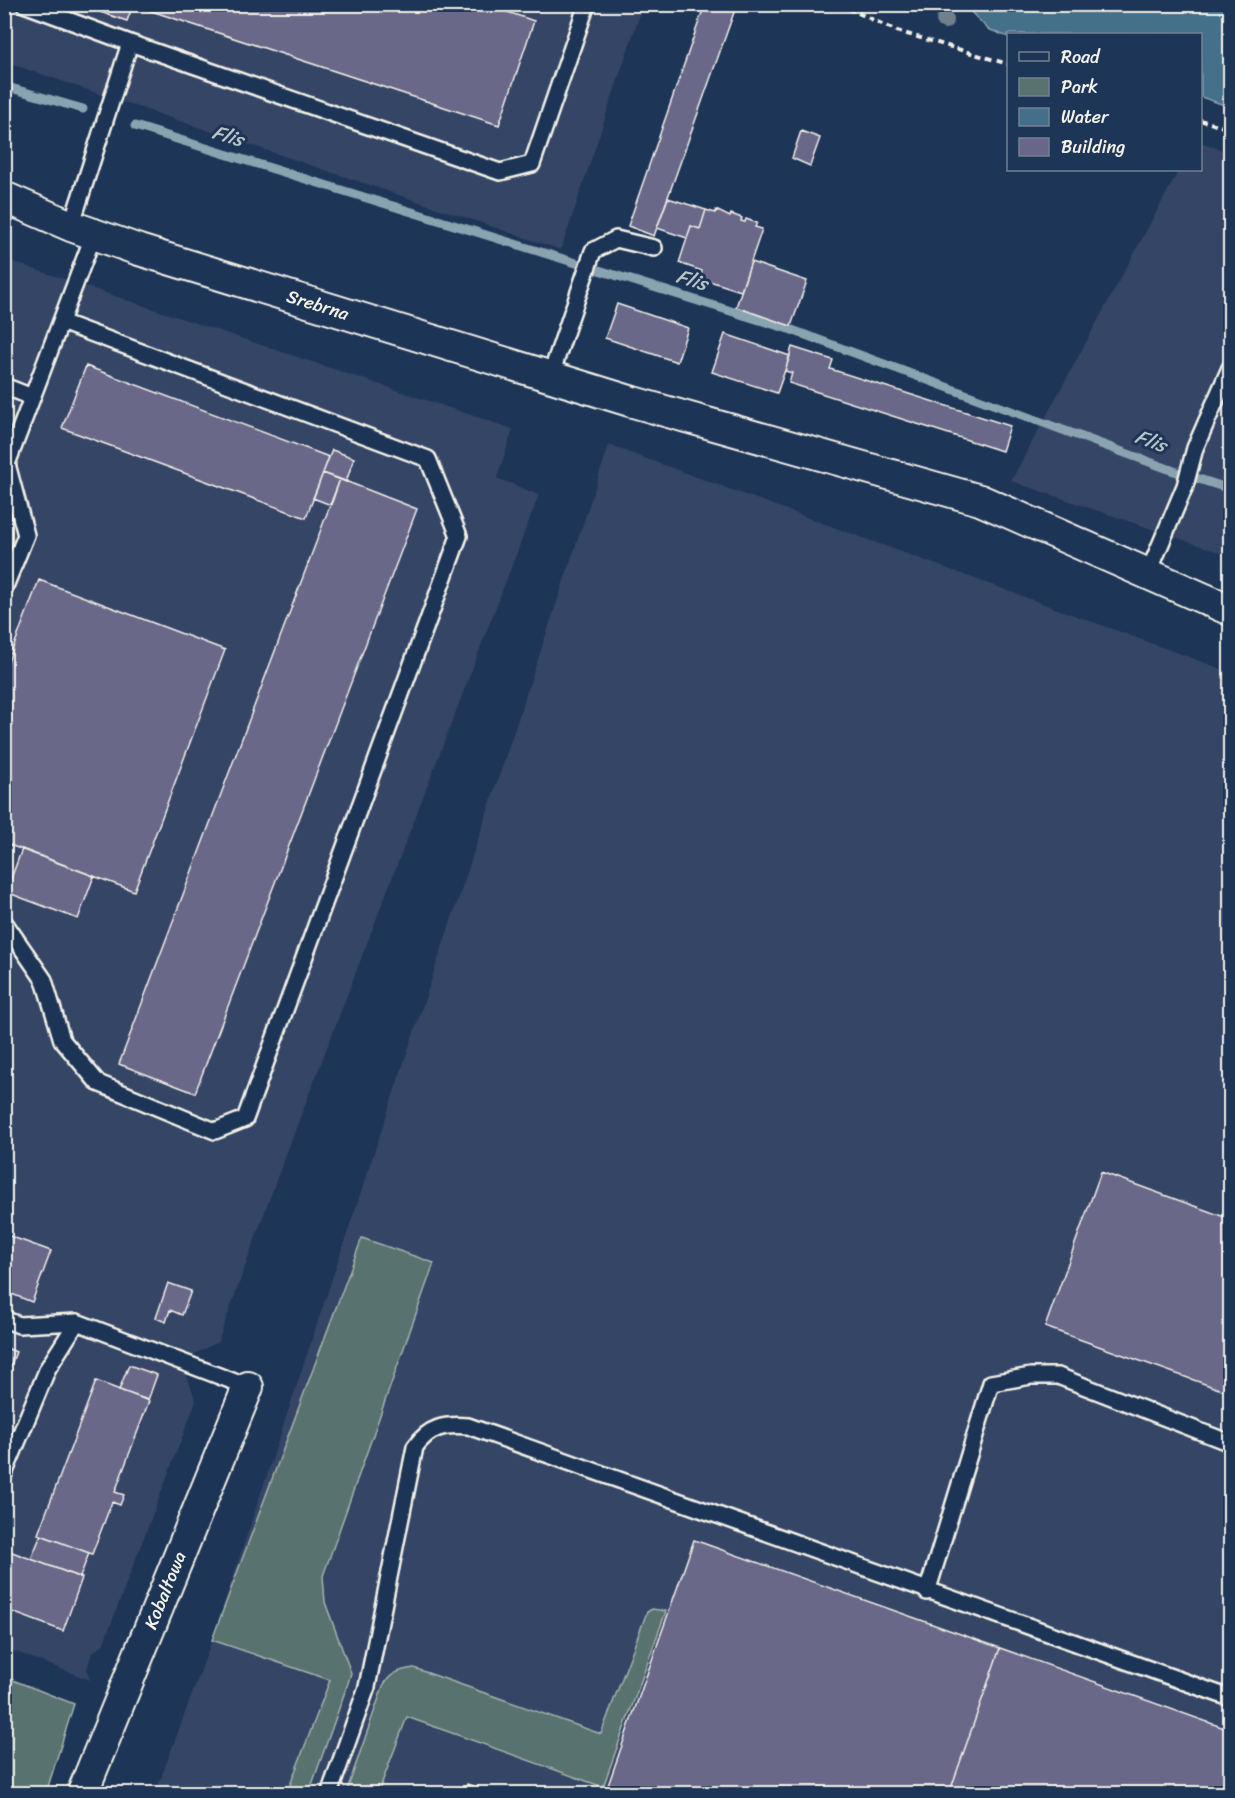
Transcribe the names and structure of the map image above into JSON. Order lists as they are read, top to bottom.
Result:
{
  "streets": {
    "street": ["Srebrna", "Kobaltowa"]
  },
  "water": ["Flis"],
  "legend": [
    "Road",
    "Park",
    "Water",
    "Building"
  ]
}
